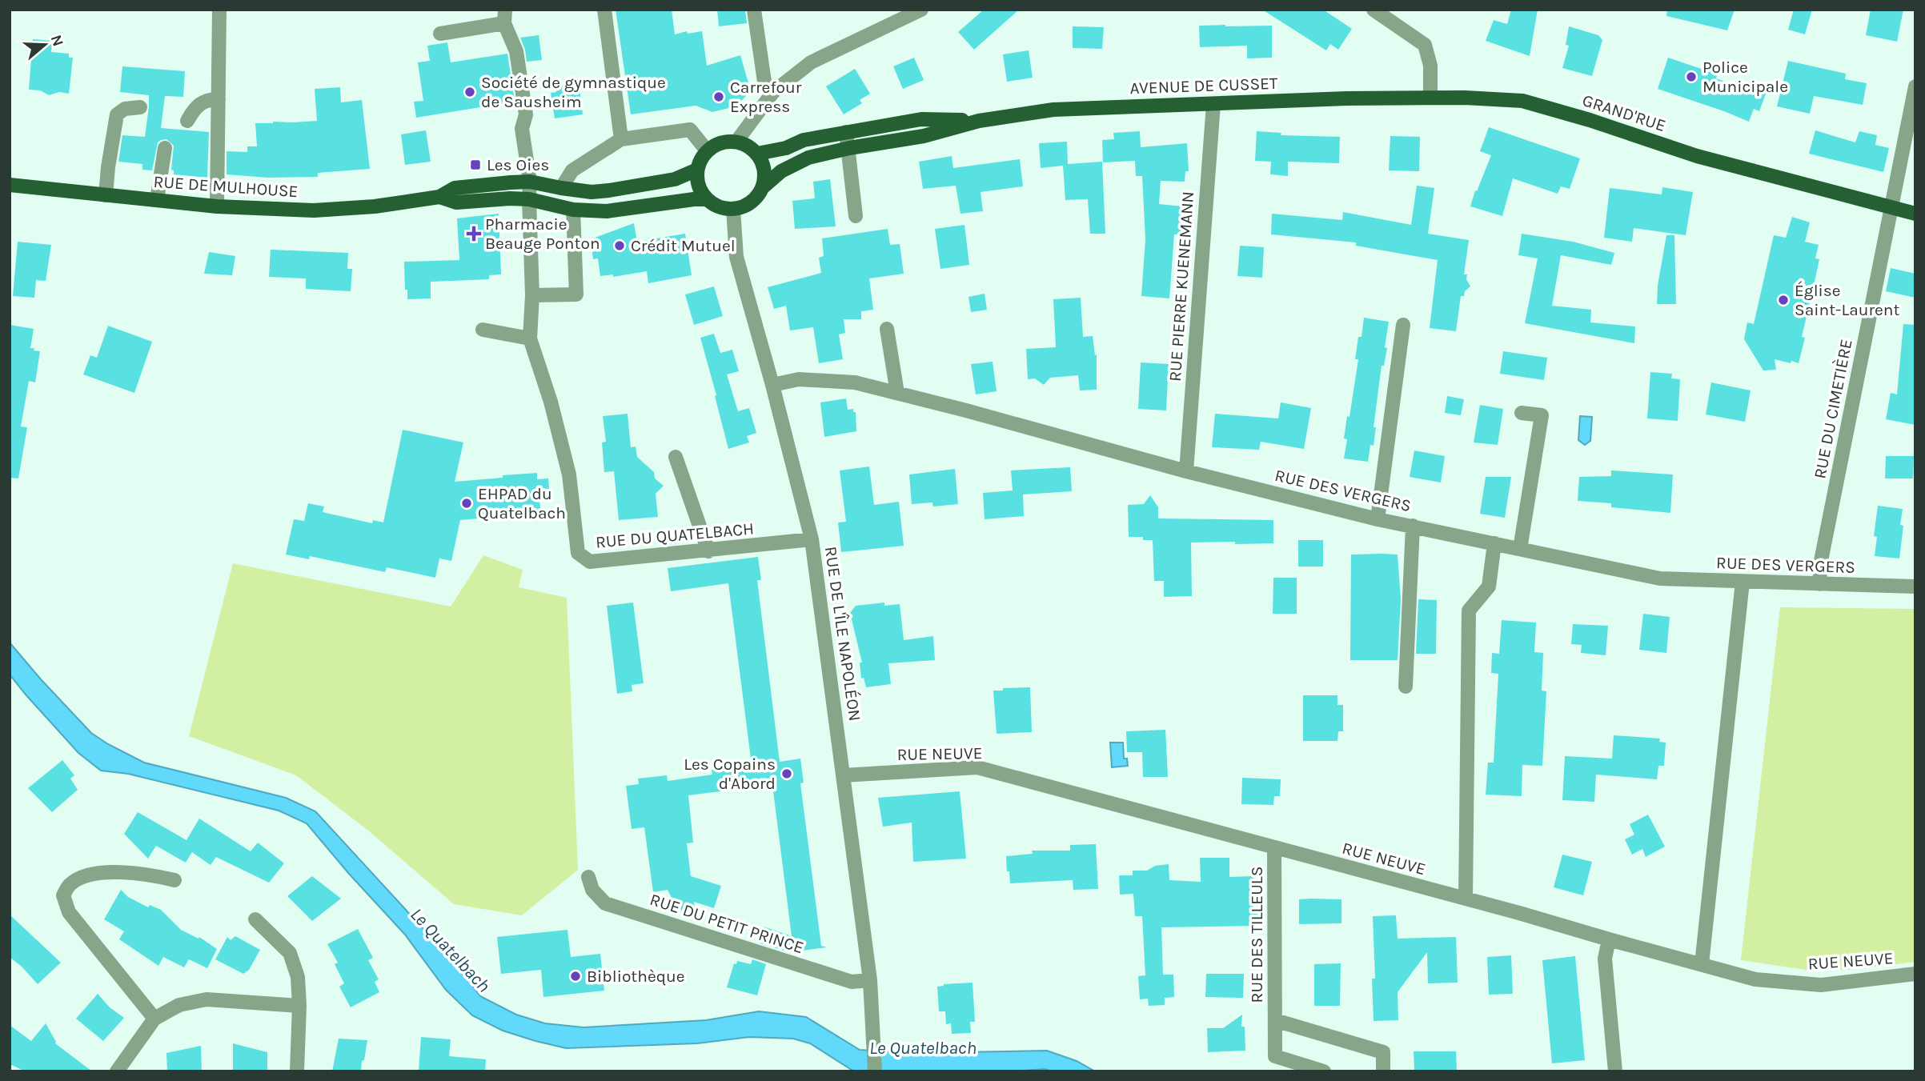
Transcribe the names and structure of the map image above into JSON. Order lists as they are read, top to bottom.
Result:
{
  "streets": {
    "main road": ["AVENUE DE CUSSET", "GRAND'RUE", "RUE DE MULHOUSE"],
    "street": [
      "RUE PIERRE KUENEMANN",
      "RUE DU CIMETIÈRE",
      "RUE DES VERGERS",
      "RUE DU QUATELBACH",
      "RUE DE L'ÎLE NAPOLÉON",
      "RUE NEUVE",
      "RUE DU PETIT PRINCE",
      "RUE DES TILLEULS"
    ]
  },
  "crossings": [
    ["AVENUE DE CUSSET", "GRAND'RUE"],
    ["AVENUE DE CUSSET", "RUE DE MULHOUSE"],
    ["AVENUE DE CUSSET", "RUE PIERRE KUENEMANN"],
    ["AVENUE DE CUSSET", "RUE DE L'ÎLE NAPOLÉON"],
    ["GRAND'RUE", "RUE DU CIMETIÈRE"],
    ["RUE DE MULHOUSE", "RUE DE L'ÎLE NAPOLÉON"],
    ["RUE PIERRE KUENEMANN", "RUE DES VERGERS"],
    ["RUE DU CIMETIÈRE", "RUE DES VERGERS"],
    ["RUE DES VERGERS", "RUE DE L'ÎLE NAPOLÉON"],
    ["RUE DU QUATELBACH", "RUE DE L'ÎLE NAPOLÉON"],
    ["RUE DE L'ÎLE NAPOLÉON", "RUE NEUVE"],
    ["RUE DE L'ÎLE NAPOLÉON", "RUE DU PETIT PRINCE"],
    ["RUE NEUVE", "RUE DES TILLEULS"]
  ],
  "water": ["Le Quatelbach"],
  "places": {
    "other": [
      "Police Municipale",
      "Société de gymnastique de Sausheim",
      "Carrefour Express",
      "Crédit Mutuel",
      "Église Saint-Laurent",
      "EHPAD du Quatelbach",
      "Les Copains d'Abord",
      "Bibliothèque"
    ],
    "transit": ["Les Oies"],
    "health": ["Pharmacie Beauge Ponton"]
  },
  "north": "right"
}
